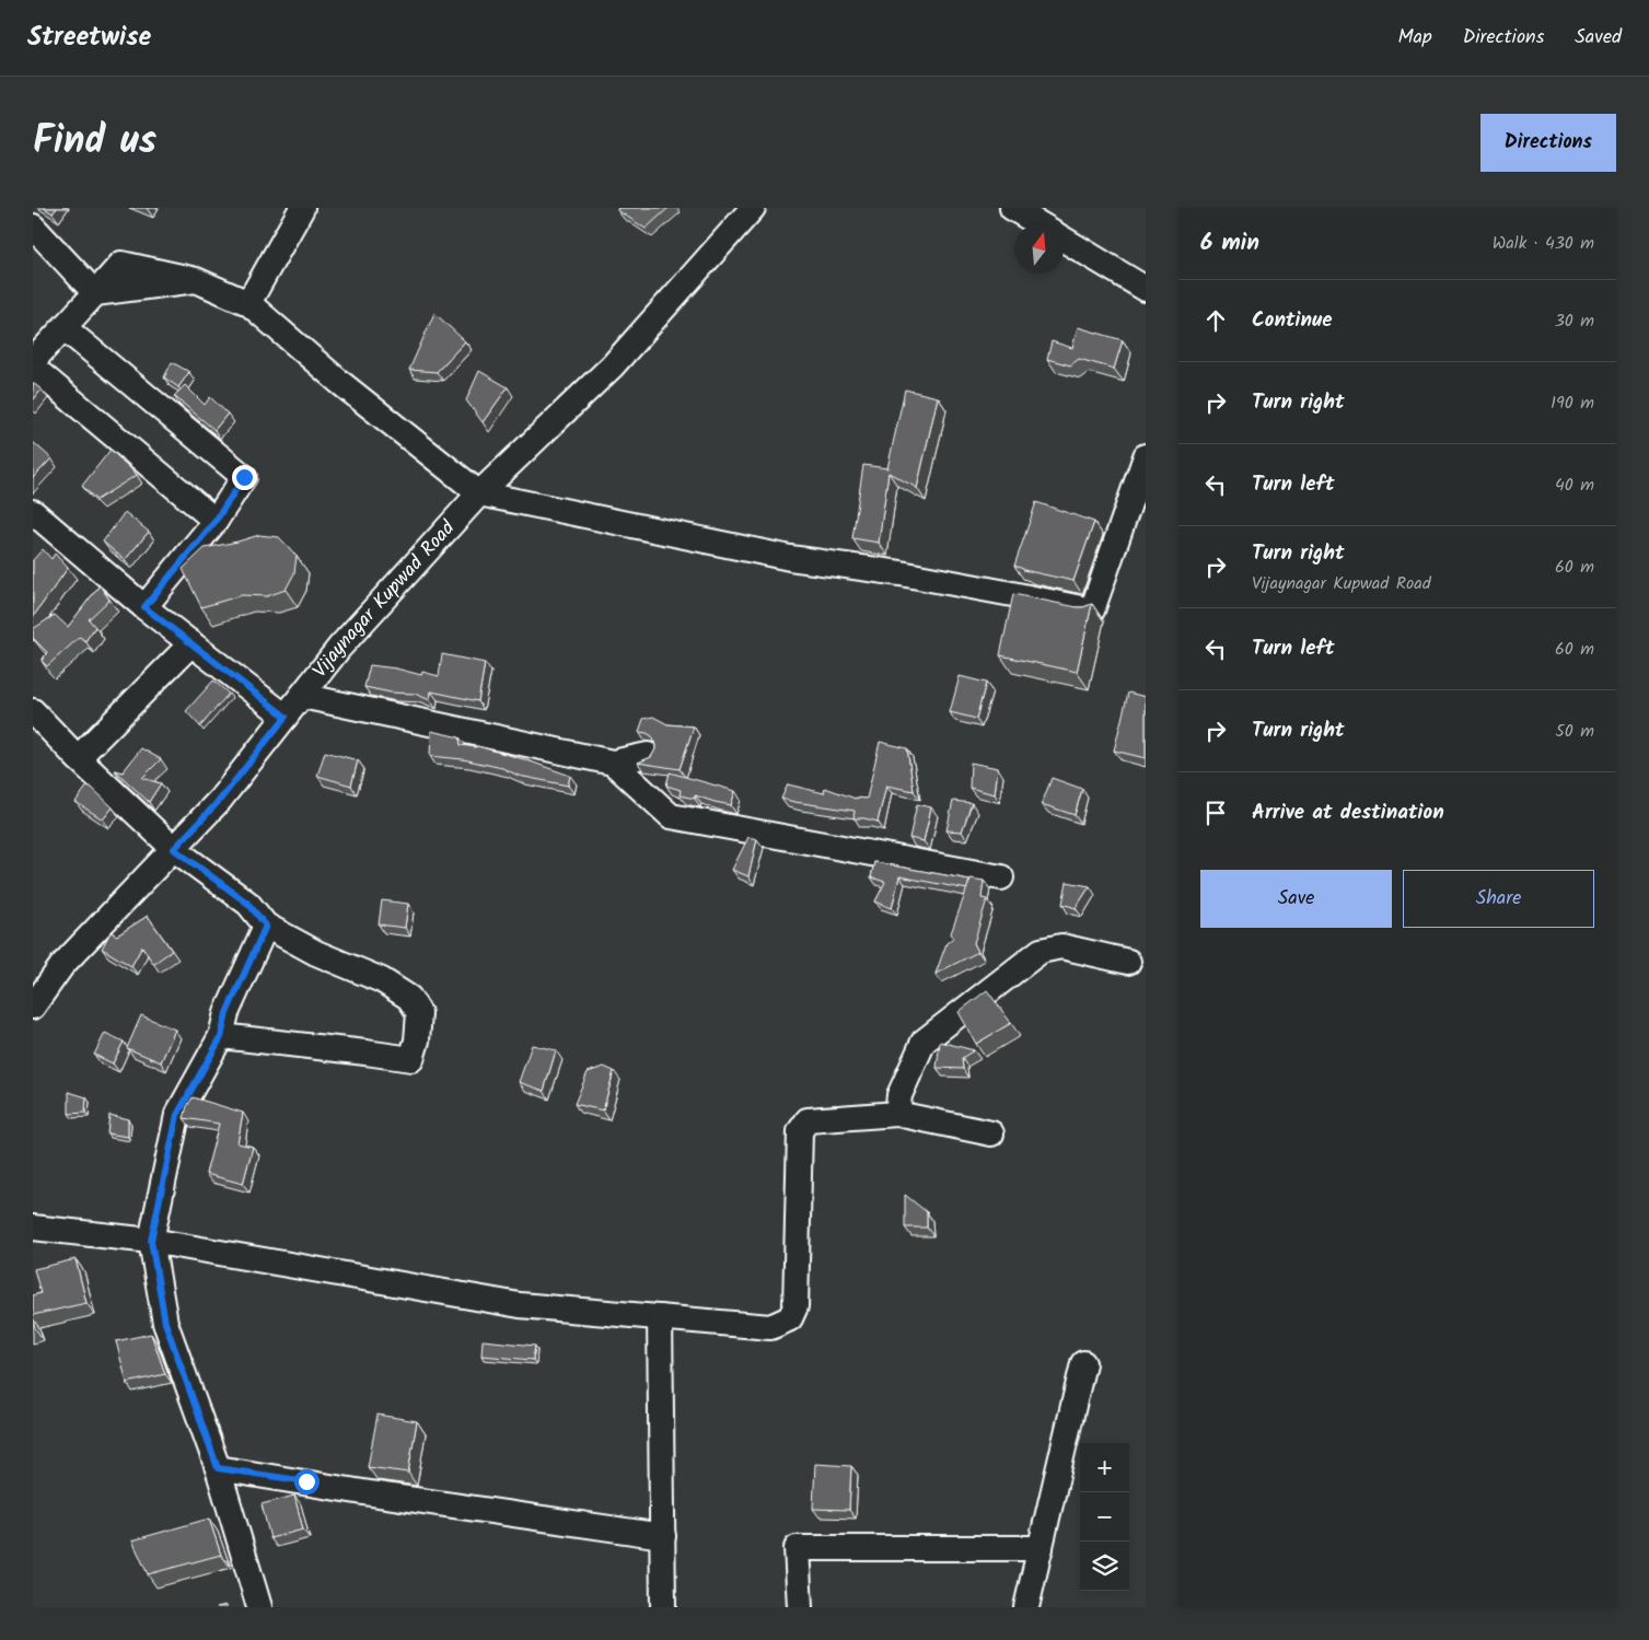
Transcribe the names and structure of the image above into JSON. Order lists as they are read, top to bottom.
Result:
{
  "streets": {
    "street": ["Vijaynagar Kupwad Road"]
  },
  "north": "top",
  "page": {
    "header": "Streetwise",
    "nav": ["Map", "Directions", "Saved"],
    "title": "Find us",
    "buttons": [
      "Directions",
      ["Save", "Share"]
    ],
    "heading": ["6 min", "Walk · 430 m"],
    "list": [
      ["Continue", "30 m"],
      ["Turn right", "190 m"],
      ["Turn left", "40 m"],
      ["Turn right", "Vijaynagar Kupwad Road", "60 m"],
      ["Turn left", "60 m"],
      ["Turn right", "50 m"],
      "Arrive at destination"
    ],
    "map_buttons": ["+", "−"]
  }
}
